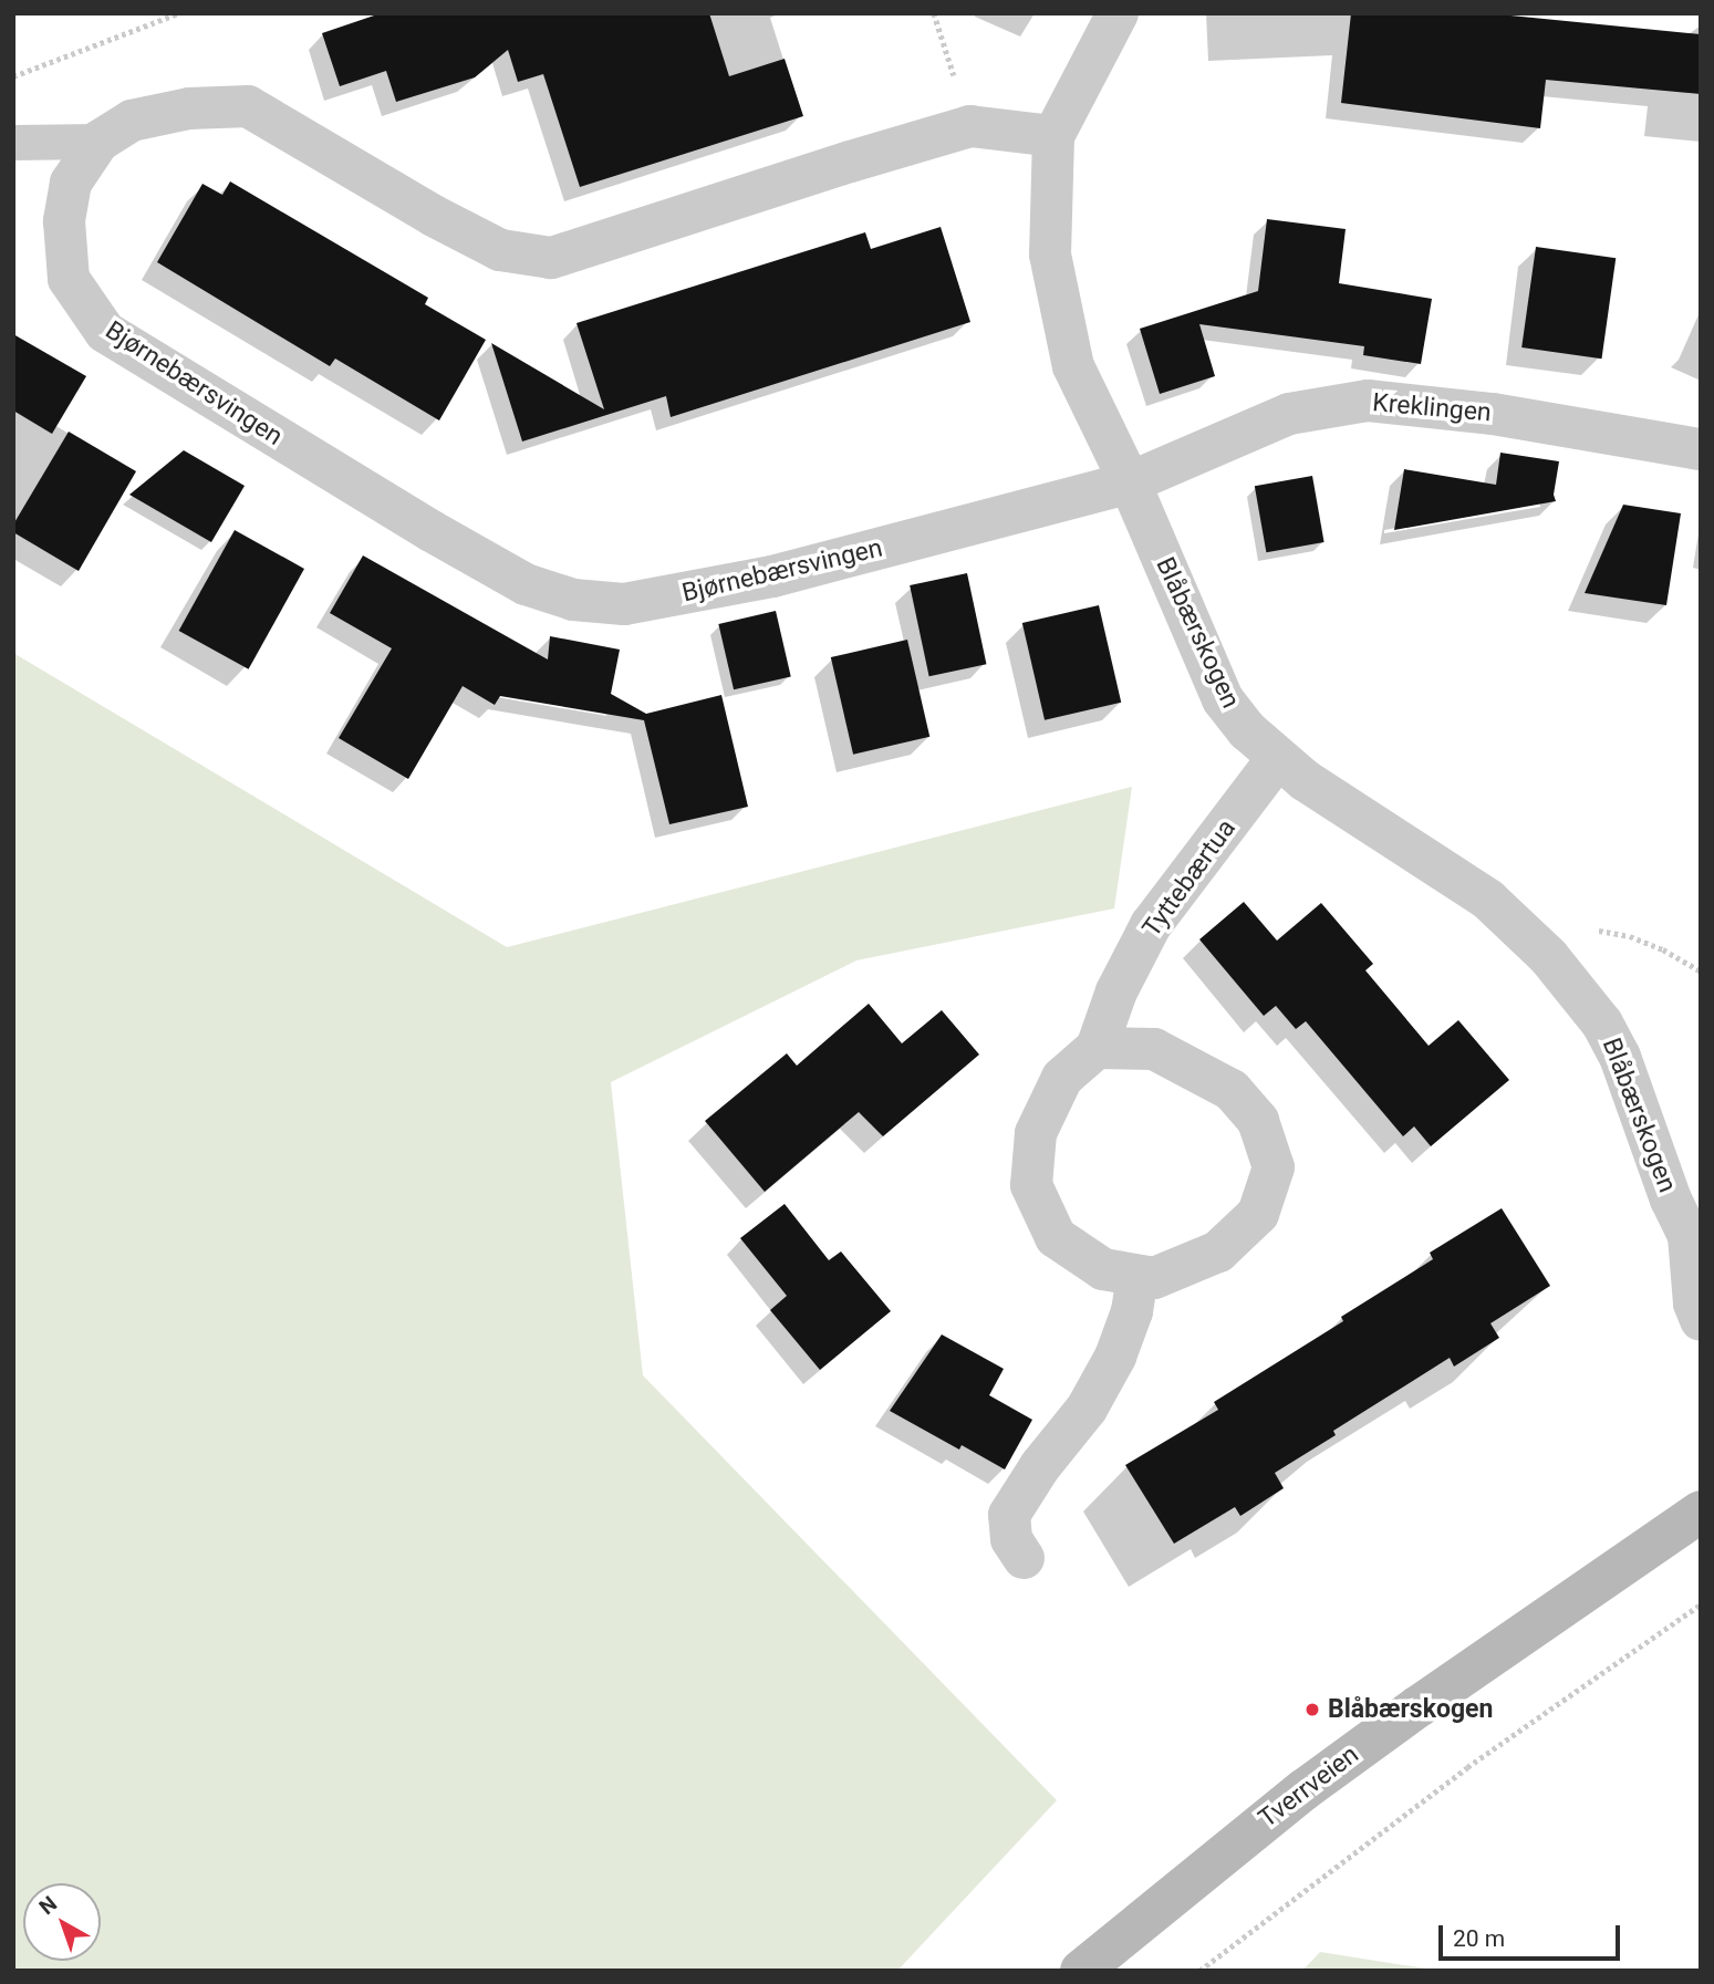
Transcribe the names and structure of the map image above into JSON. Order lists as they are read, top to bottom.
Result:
{
  "streets": {
    "main road": ["Tverrveien"],
    "street": [
      "Bjørnebærsvingen",
      "Kreklingen",
      "Blåbærskogen",
      "Tyttebærtua"
    ]
  },
  "crossings": [
    ["Bjørnebærsvingen", "Kreklingen"],
    ["Bjørnebærsvingen", "Blåbærskogen"],
    ["Kreklingen", "Blåbærskogen"],
    ["Blåbærskogen", "Tyttebærtua"]
  ],
  "places": ["Blåbærskogen"],
  "scale_bar": "20 m",
  "north": "top left"
}
